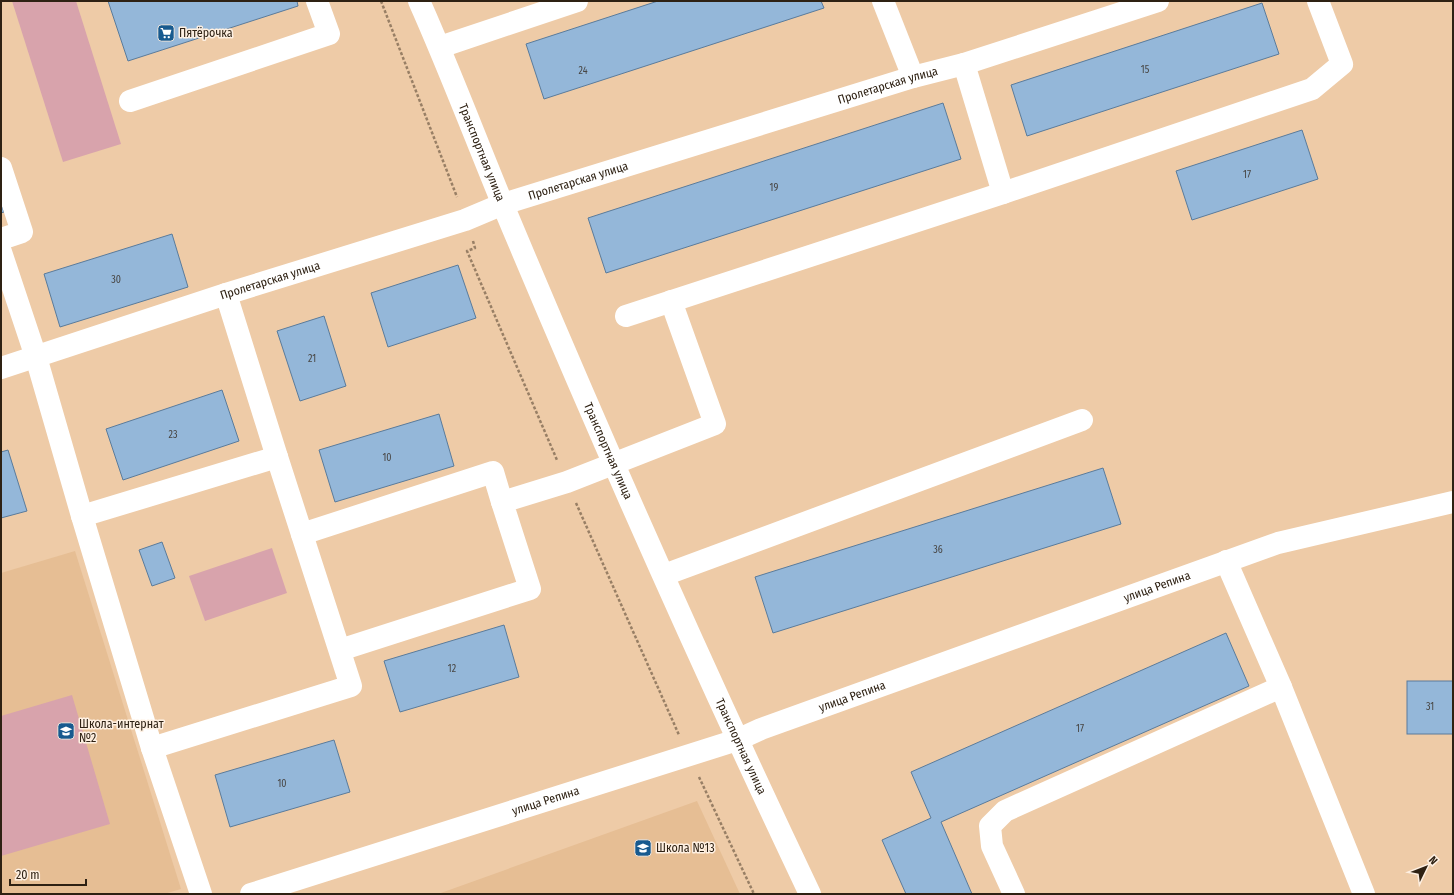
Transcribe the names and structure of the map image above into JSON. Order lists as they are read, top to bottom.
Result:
{
  "streets": {
    "street": ["Пролетарская улица", "Транспортная улица", "улица Репина"]
  },
  "crossings": [
    ["Пролетарская улица", "Транспортная улица"],
    ["Транспортная улица", "улица Репина"]
  ],
  "places": {
    "supermarket": ["Пятёрочка"],
    "school or university": ["Школа-интернат №2", "Школа №13"]
  },
  "house_numbers": [
    "15",
    "24",
    "17",
    "19",
    "30",
    "21",
    "23",
    "10",
    "36",
    "12",
    "31",
    "17",
    "10"
  ],
  "scale_bar": "20 m",
  "north": "top right"
}
